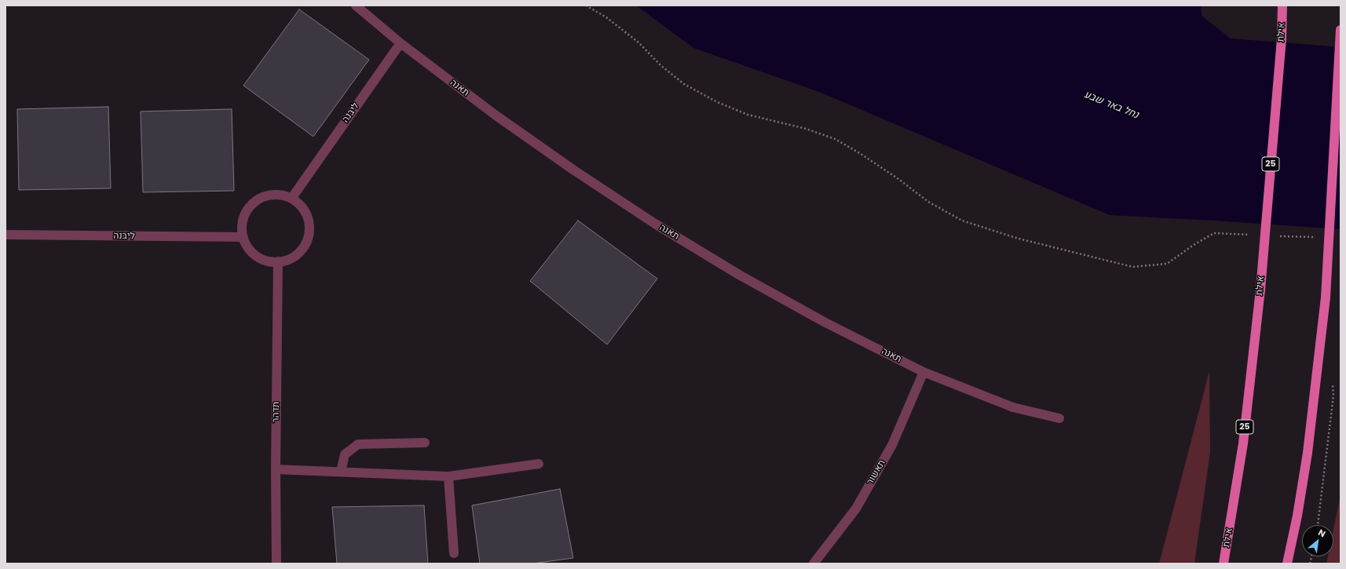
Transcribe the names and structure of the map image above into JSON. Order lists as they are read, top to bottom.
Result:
{
  "streets": {
    "highway": ["אילת", "25"],
    "street": [
      "תאנה",
      "ליבנה",
      "תדהר",
      "תאשור"
    ]
  },
  "crossings": [
    ["תאנה", "ליבנה"],
    ["תאנה", "תאשור"],
    ["ליבנה", "תדהר"]
  ],
  "water": ["נחל באר שבע"],
  "north": "top right"
}
